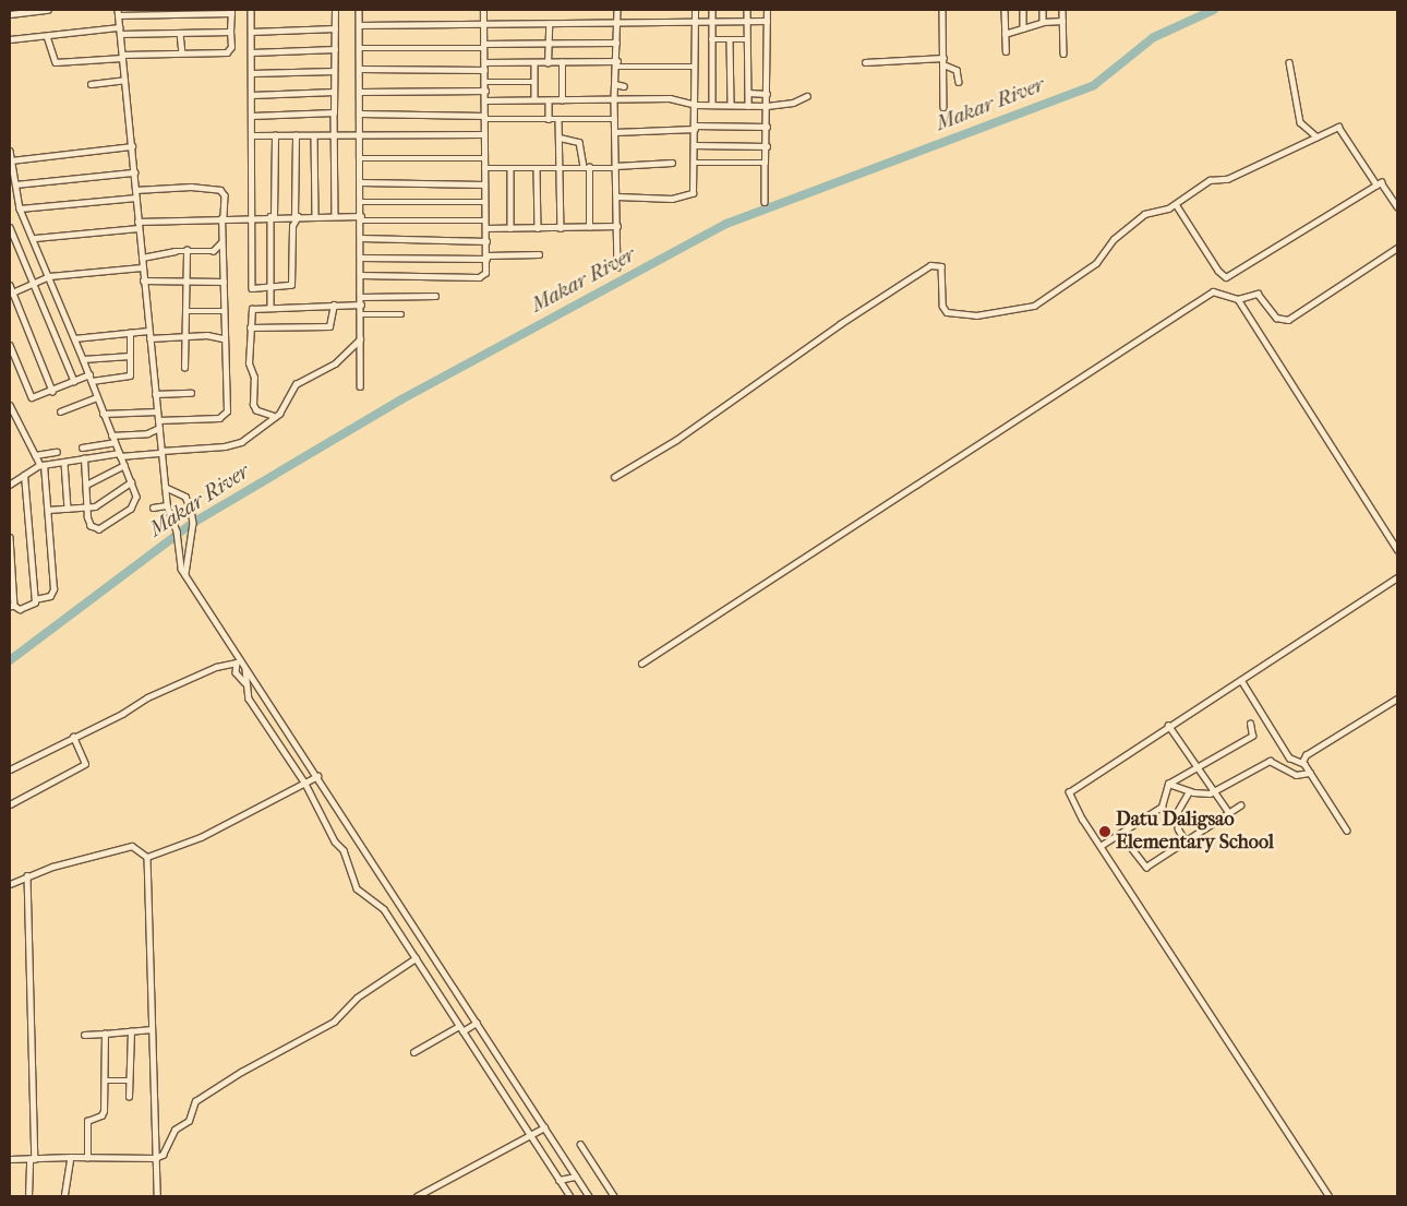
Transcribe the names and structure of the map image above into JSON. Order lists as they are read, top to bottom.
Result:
{
  "water": ["Makar River"],
  "places": ["Datu Daligsao Elementary School"]
}
